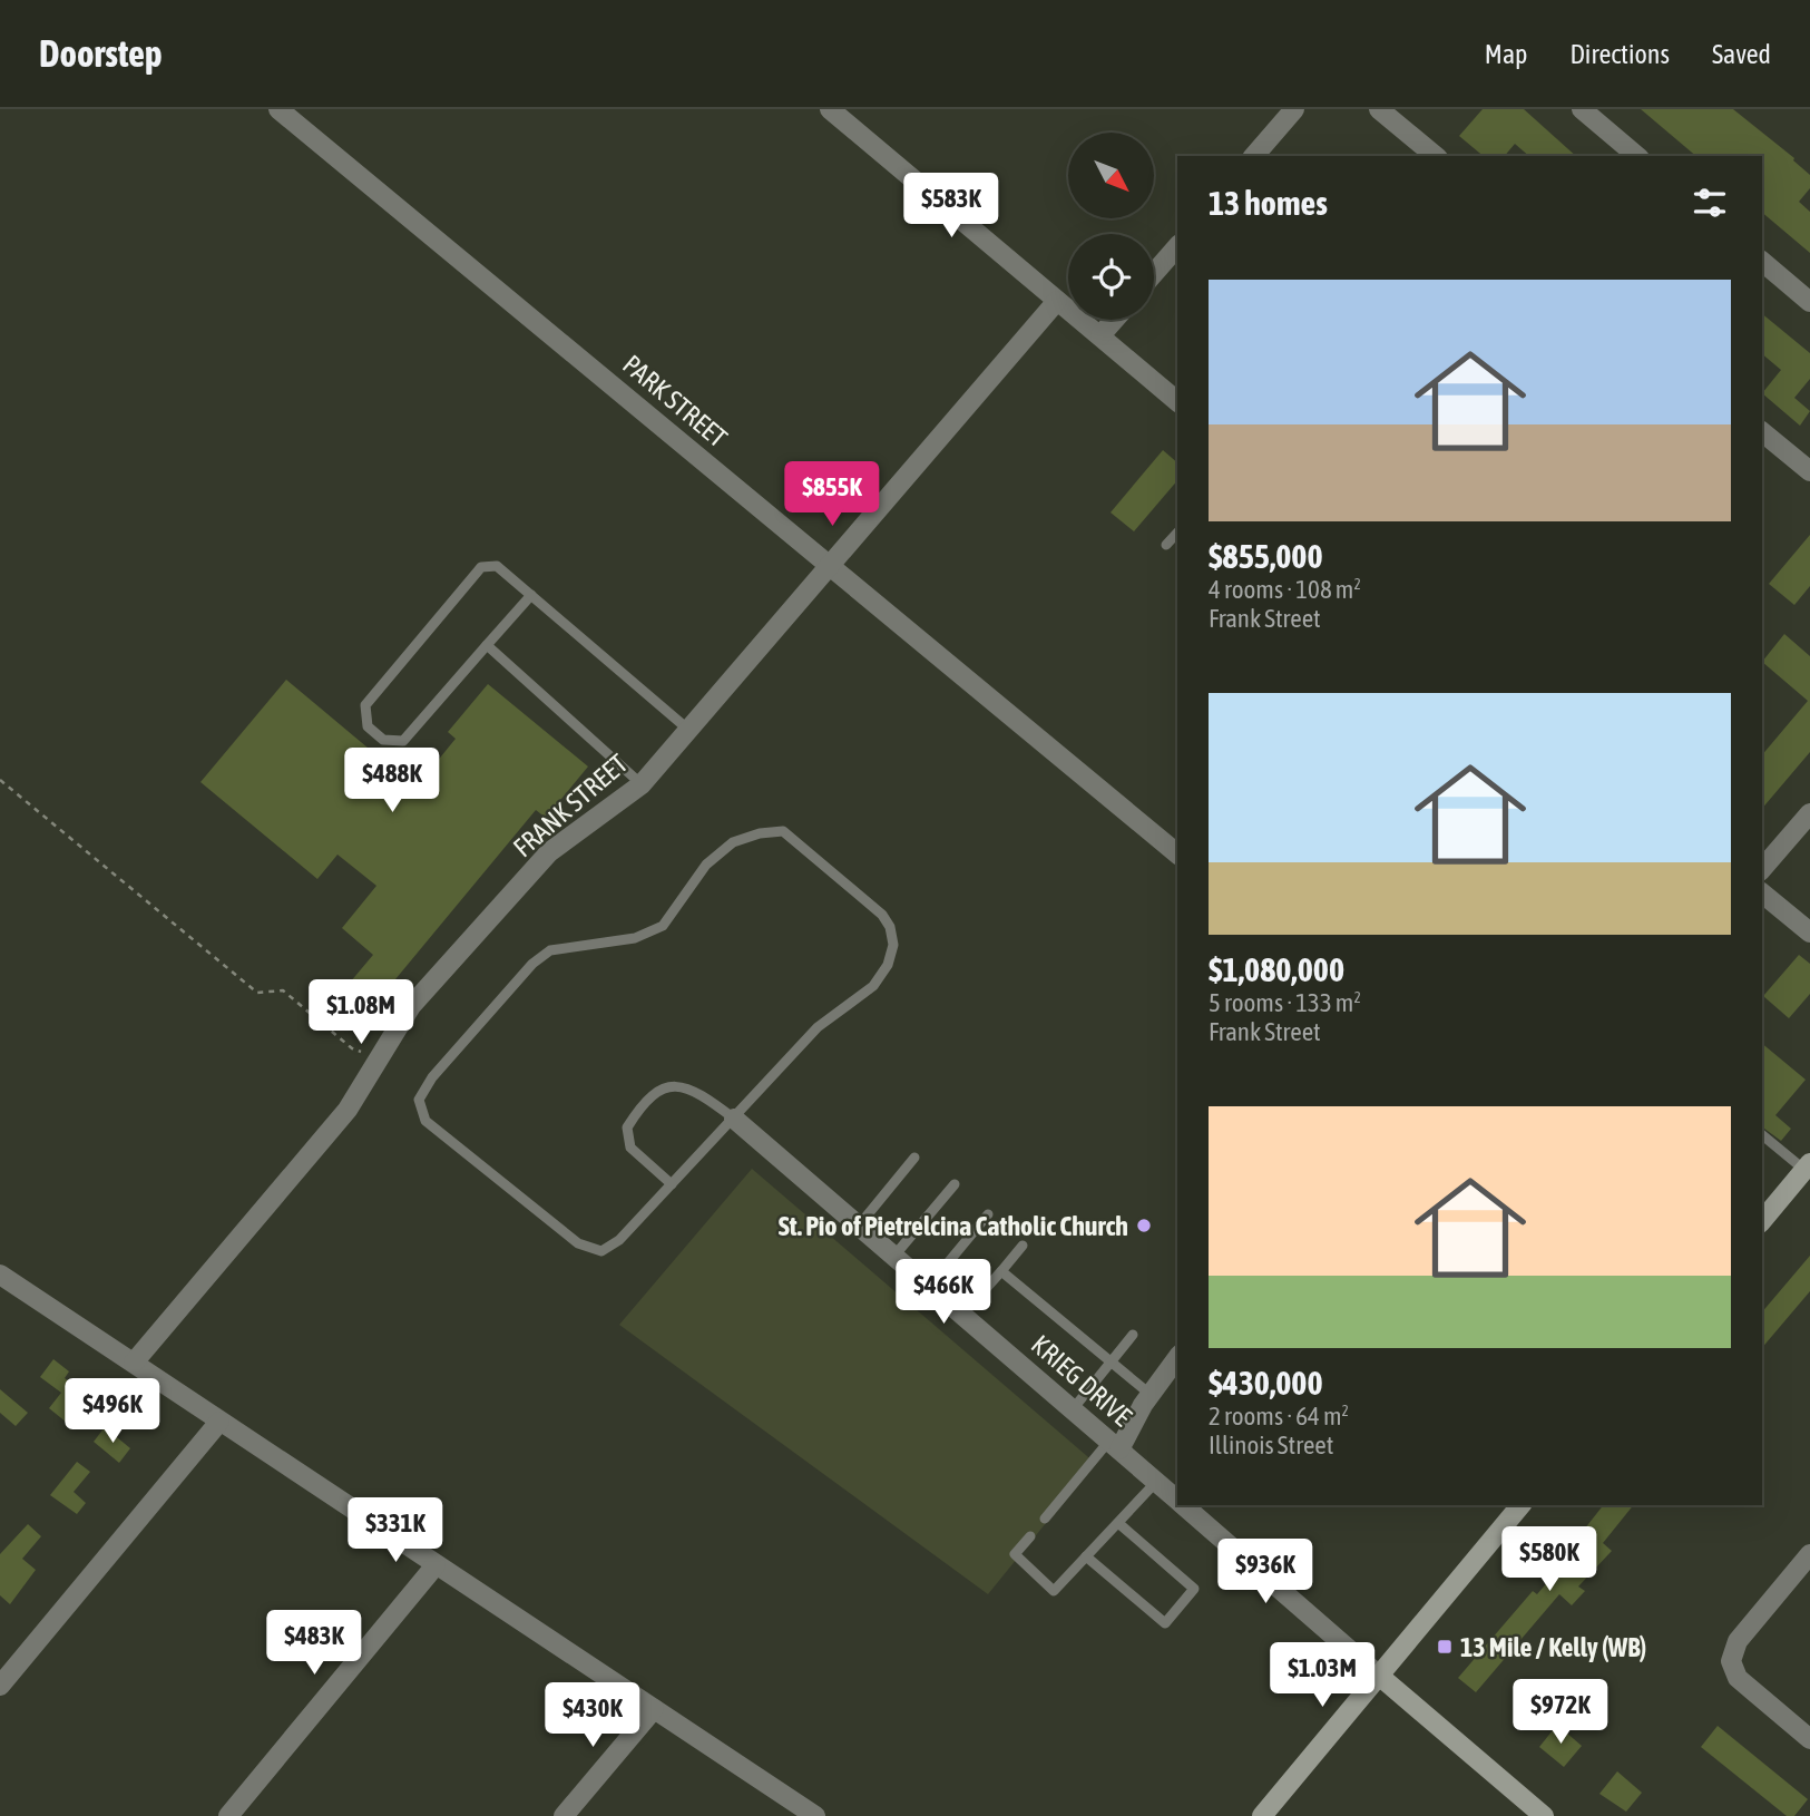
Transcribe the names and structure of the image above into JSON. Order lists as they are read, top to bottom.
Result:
{
  "streets": {
    "street": ["PARK STREET", "FRANK STREET", "KRIEG DRIVE"]
  },
  "crossings": [
    ["PARK STREET", "FRANK STREET"]
  ],
  "places": {
    "other": ["St. Pio of Pietrelcina Catholic Church"],
    "transit": ["13 Mile / Kelly (WB)"]
  },
  "north": "bottom right",
  "page": {
    "header": "Doorstep",
    "nav": ["Map", "Directions", "Saved"],
    "heading": "13 homes",
    "price": [
      "$583K",
      "$855K",
      "$488K",
      "$1.08M",
      "$466K",
      "$496K",
      "$331K",
      "$580K",
      "$936K",
      "$483K",
      "$1.03M",
      "$972K",
      "$430K"
    ],
    "list": [
      {
        "name": "$855,000",
        "note": "4 rooms · 108 m² · Frank Street"
      },
      {
        "name": "$1,080,000",
        "note": "5 rooms · 133 m² · Frank Street"
      },
      {
        "name": "$430,000",
        "note": "2 rooms · 64 m² · Illinois Street"
      }
    ]
  }
}
